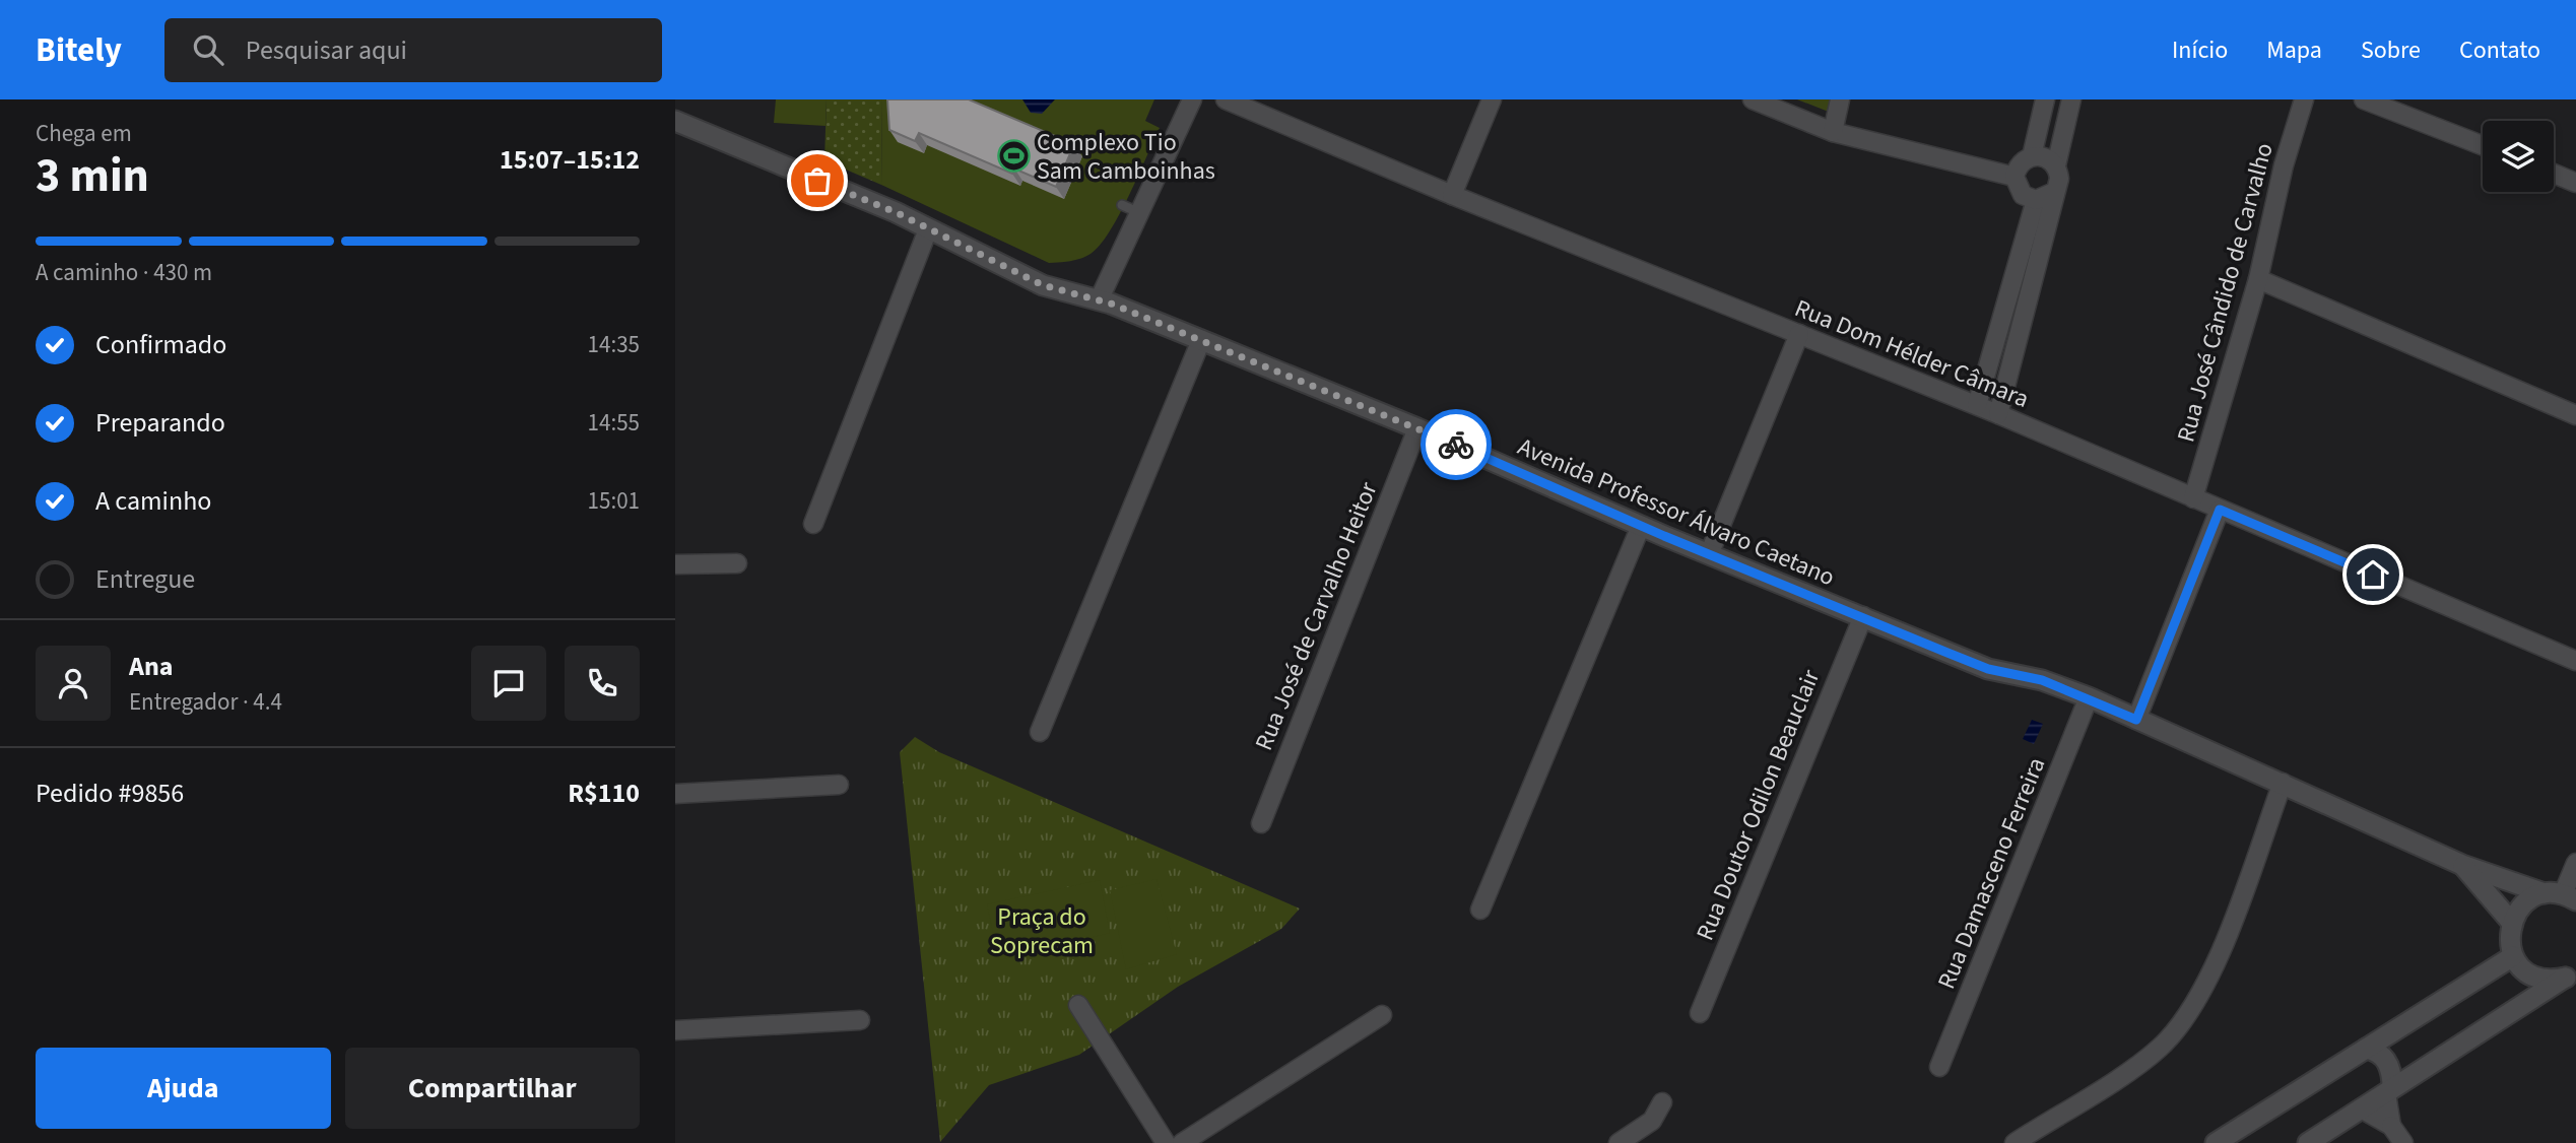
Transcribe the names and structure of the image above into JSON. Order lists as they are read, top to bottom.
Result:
{
  "streets": {
    "street": [
      "Rua José Cândido de Carvalho",
      "Rua Dom Hélder Câmara",
      "Avenida Professor Álvaro Caetano",
      "Rua José de Carvalho Heitor",
      "Rua Doutor Odilon Beauclair",
      "Rua Damasceno Ferreira"
    ]
  },
  "crossings": [
    ["Rua José Cândido de Carvalho", "Rua Dom Hélder Câmara"],
    ["Avenida Professor Álvaro Caetano", "Rua José de Carvalho Heitor"],
    ["Avenida Professor Álvaro Caetano", "Rua Doutor Odilon Beauclair"],
    ["Avenida Professor Álvaro Caetano", "Rua Damasceno Ferreira"]
  ],
  "parks": ["Praça do Soprecam"],
  "places": {
    "sports": ["Complexo Tio Sam Camboinhas"]
  },
  "page": {
    "header": "Bitely",
    "search": "Pesquisar aqui",
    "nav": [
      "Início",
      "Mapa",
      "Sobre",
      "Contato"
    ],
    "heading": ["3 min", "Chega em", "15:07–15:12"],
    "panel": [
      "Ana",
      "Entregador · 4.4",
      "Pedido #9856",
      "R$110"
    ],
    "bar": "A caminho · 430 m",
    "list": [
      ["Confirmado", "14:35"],
      ["Preparando", "14:55"],
      ["A caminho", "15:01"],
      "Entregue"
    ],
    "buttons": ["Ajuda", "Compartilhar"]
  }
}
